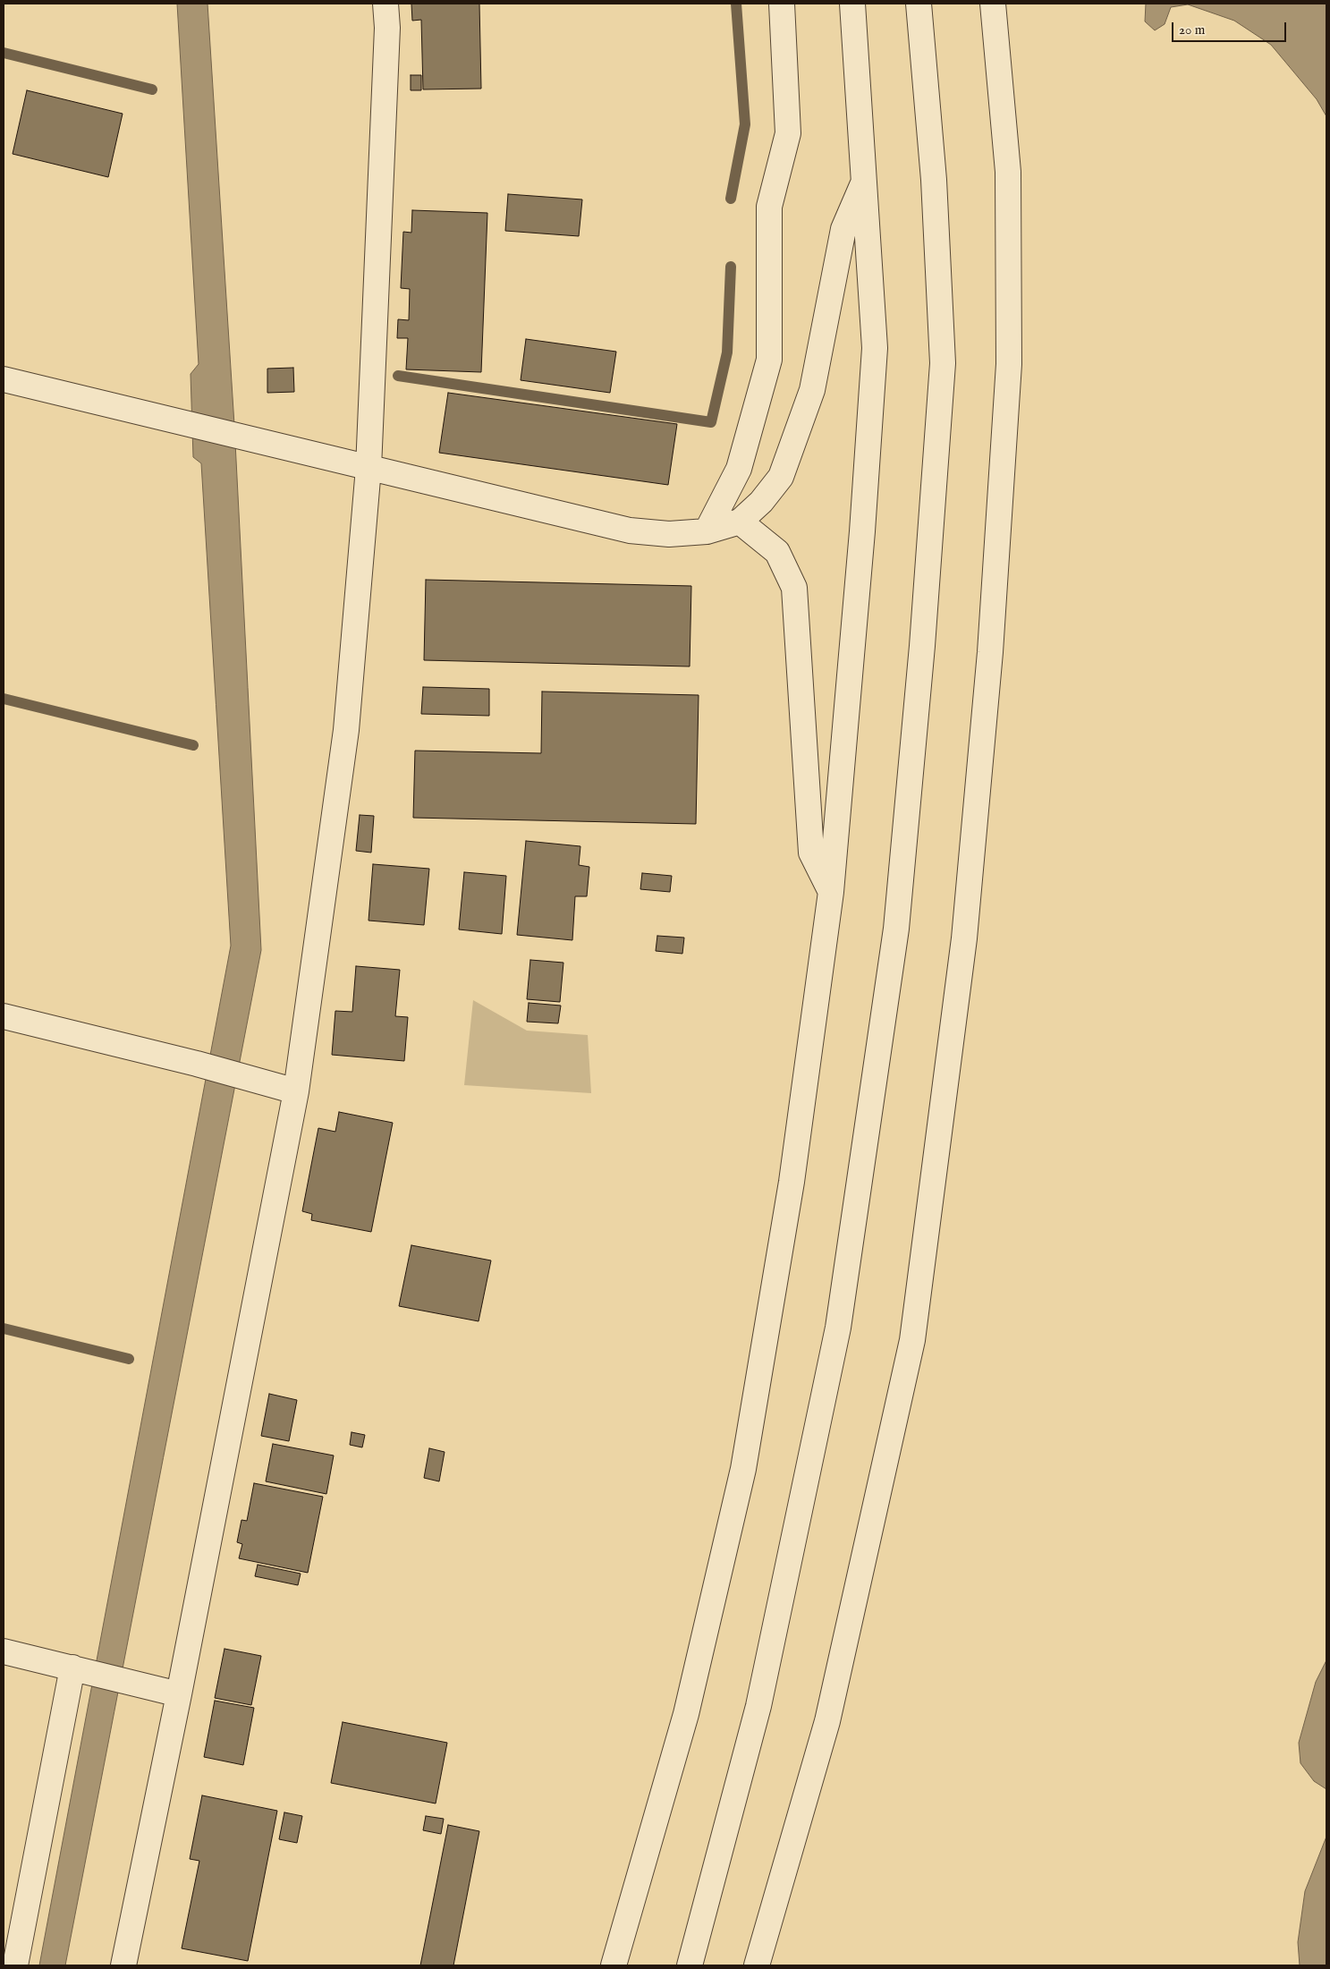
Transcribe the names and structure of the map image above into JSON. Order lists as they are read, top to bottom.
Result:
{
  "scale_bar": "20 m"
}
